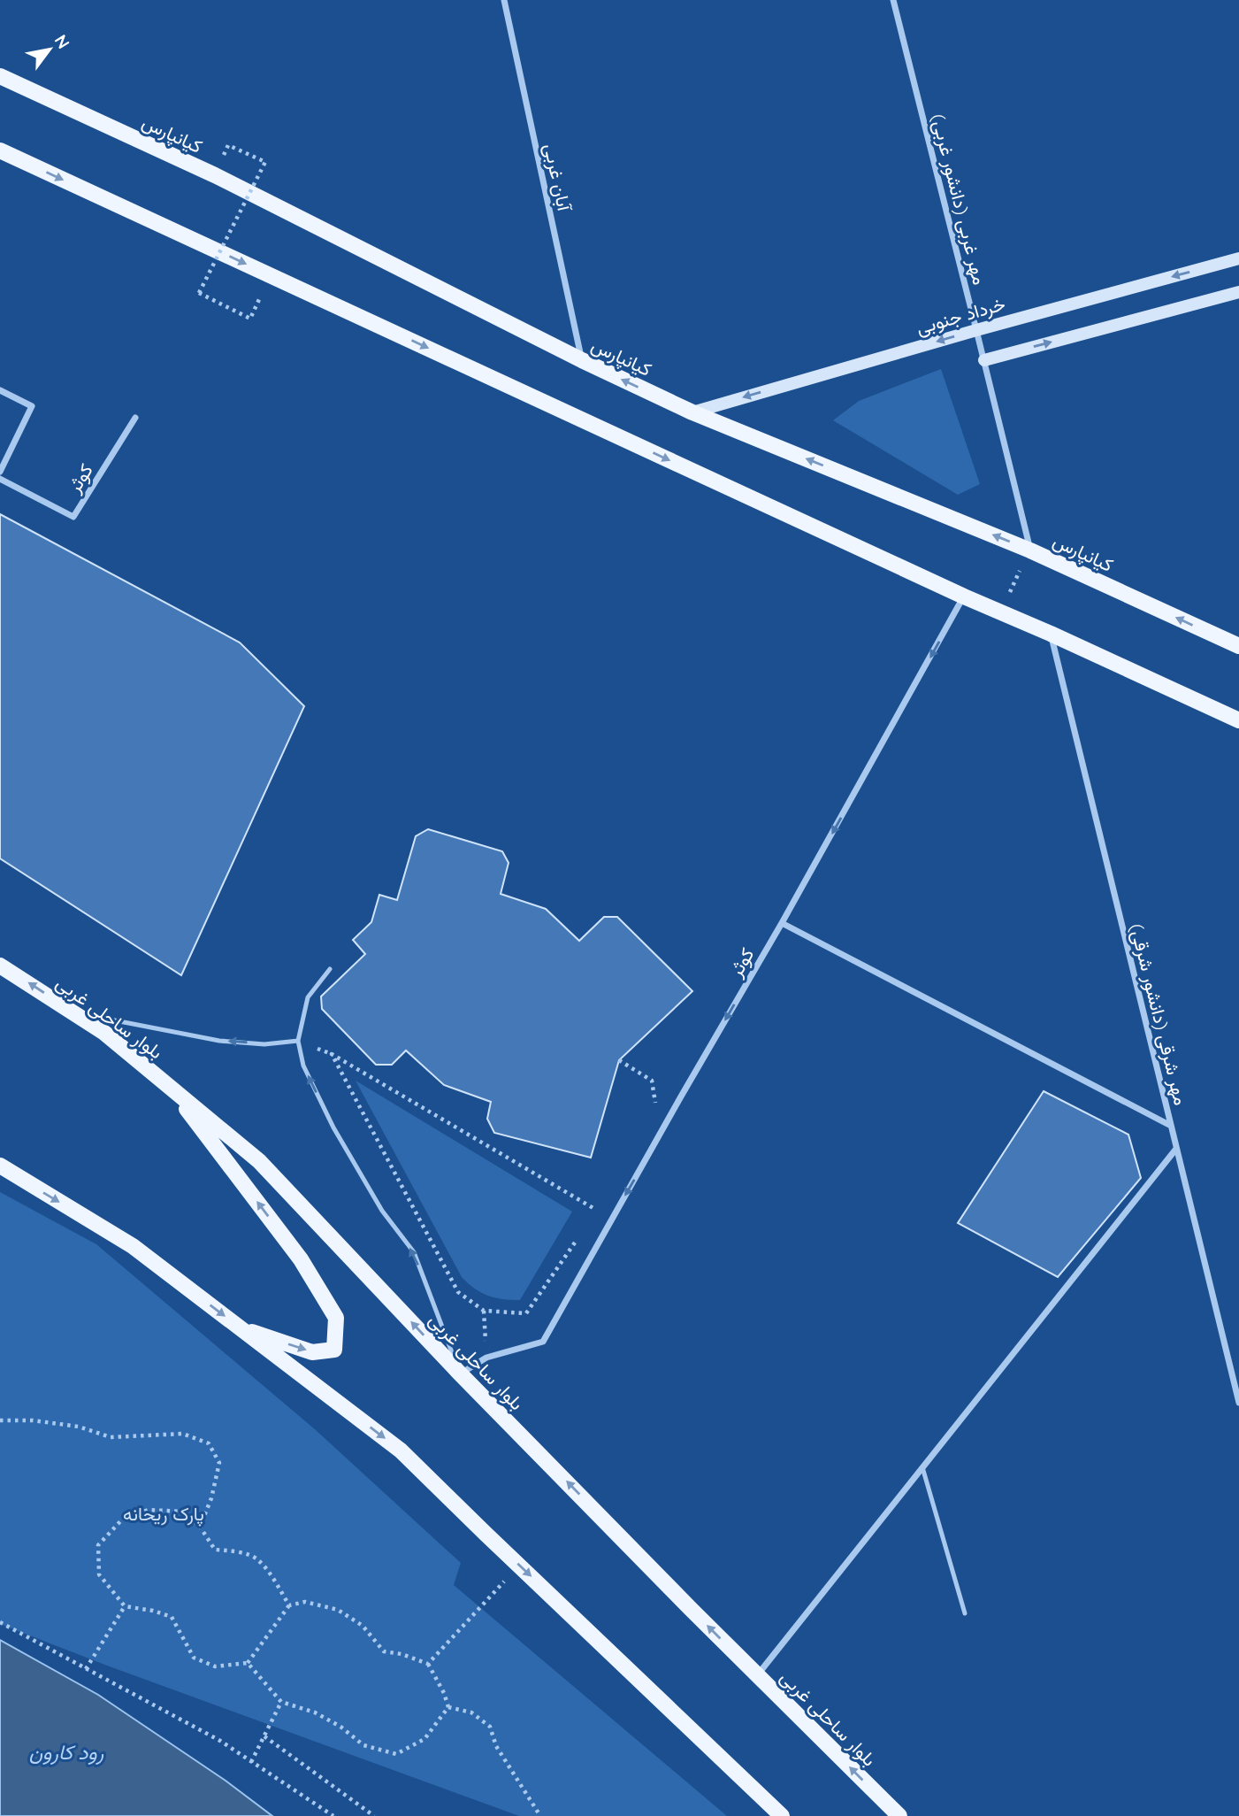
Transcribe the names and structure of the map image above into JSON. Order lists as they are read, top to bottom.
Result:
{
  "streets": {
    "main road": ["کیانپارس", "بلوار ساحلی غربی"],
    "street": [
      "آبان غربی",
      "(دانشور غربی) مهر غربی",
      "خرداد جنوبی",
      "کوثر",
      "مهر شرقی (دانشور شرقی)"
    ]
  },
  "crossings": [
    ["کیانپارس", "آبان غربی"],
    ["کیانپارس", "(دانشور غربی) مهر غربی"],
    ["کیانپارس", "خرداد جنوبی"],
    ["(دانشور غربی) مهر غربی", "خرداد جنوبی"]
  ],
  "one_way": ["کوثر"],
  "water": ["رود کارون"],
  "parks": ["پارک ریحانه"],
  "north": "top right"
}
